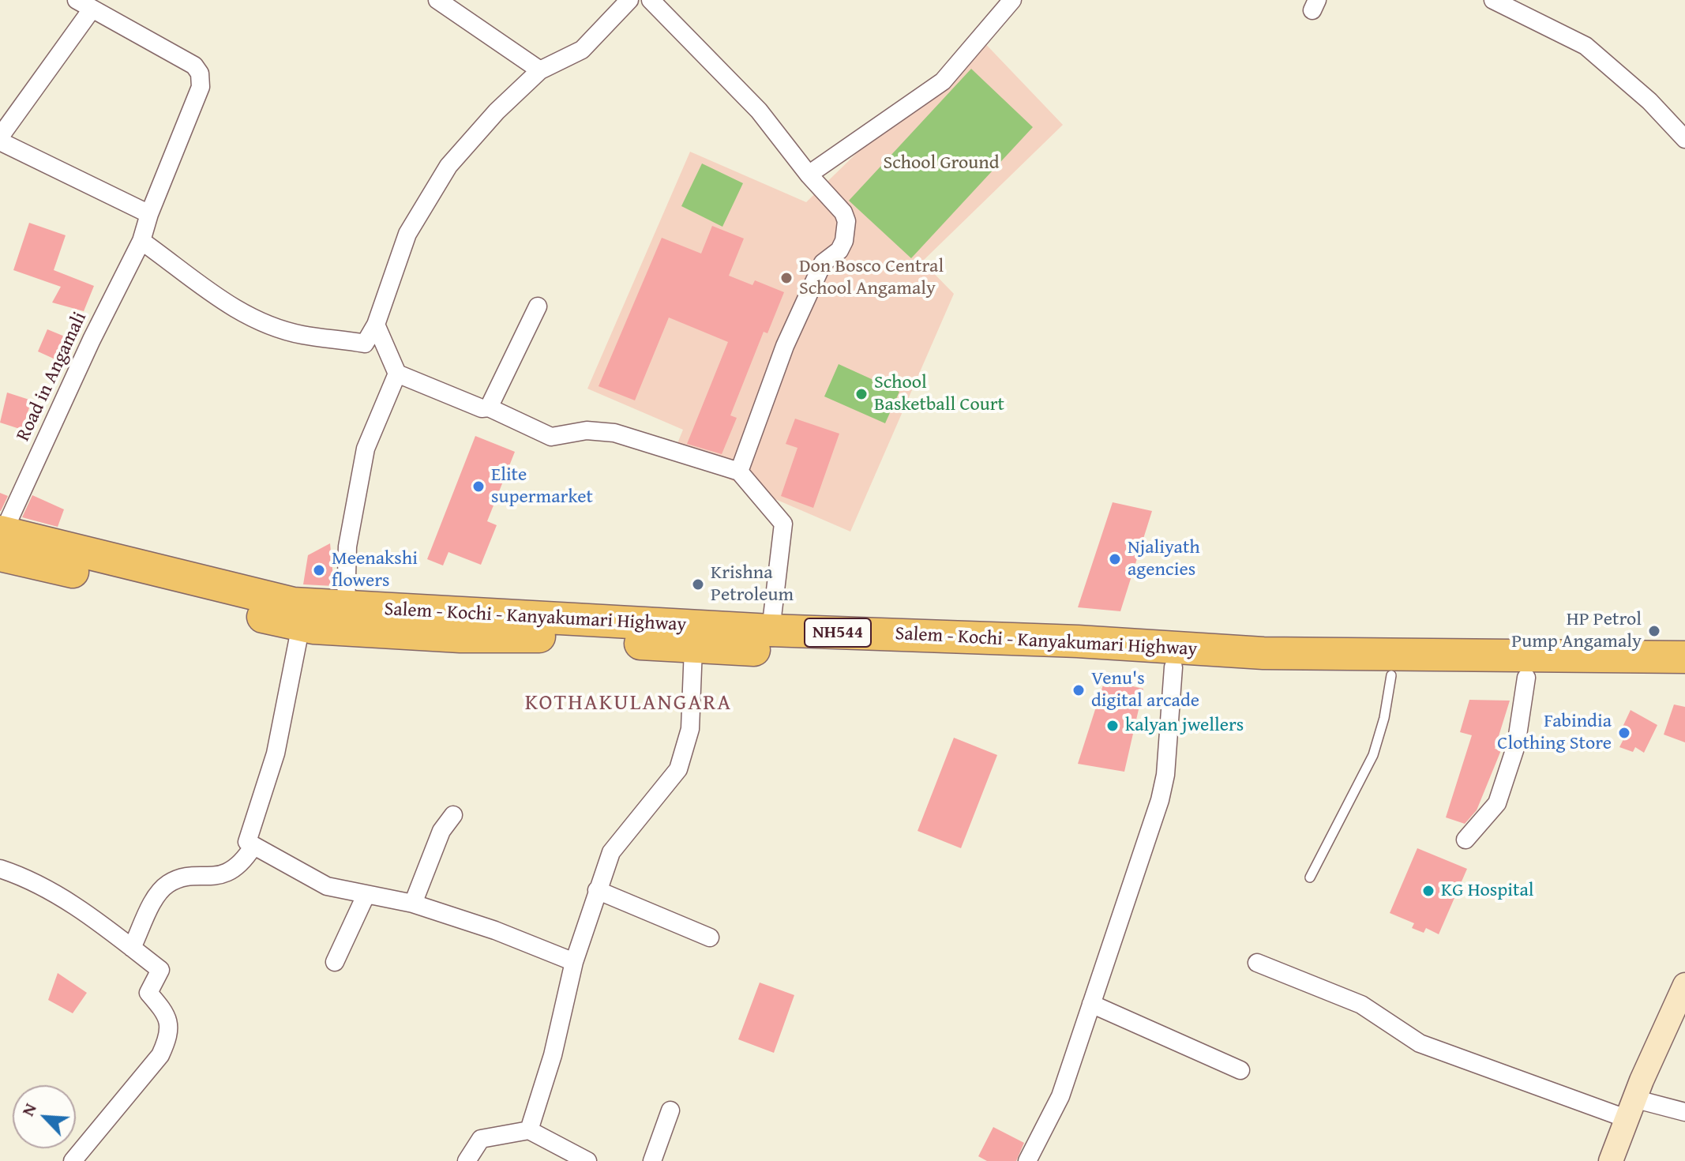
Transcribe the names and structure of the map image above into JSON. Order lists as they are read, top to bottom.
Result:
{
  "streets": {
    "highway": ["Salem - Kochi - Kanyakumari Highway", "NH544"],
    "street": ["Road in Angamali"]
  },
  "crossings": [
    ["Road in Angamali", "Salem - Kochi - Kanyakumari Highway"]
  ],
  "districts": ["KOTHAKULANGARA"],
  "parks": ["School Ground"],
  "places": [
    "Don Bosco Central School Angamaly",
    "School Basketball Court",
    "Elite supermarket",
    "Njaliyath agencies",
    "Meenakshi flowers",
    "Krishna Petroleum",
    "HP Petrol Pump Angamaly",
    "Venu's digital arcade",
    "kalyan jwellers",
    "Fabindia Clothing Store",
    "KG Hospital"
  ],
  "north": "top left"
}
